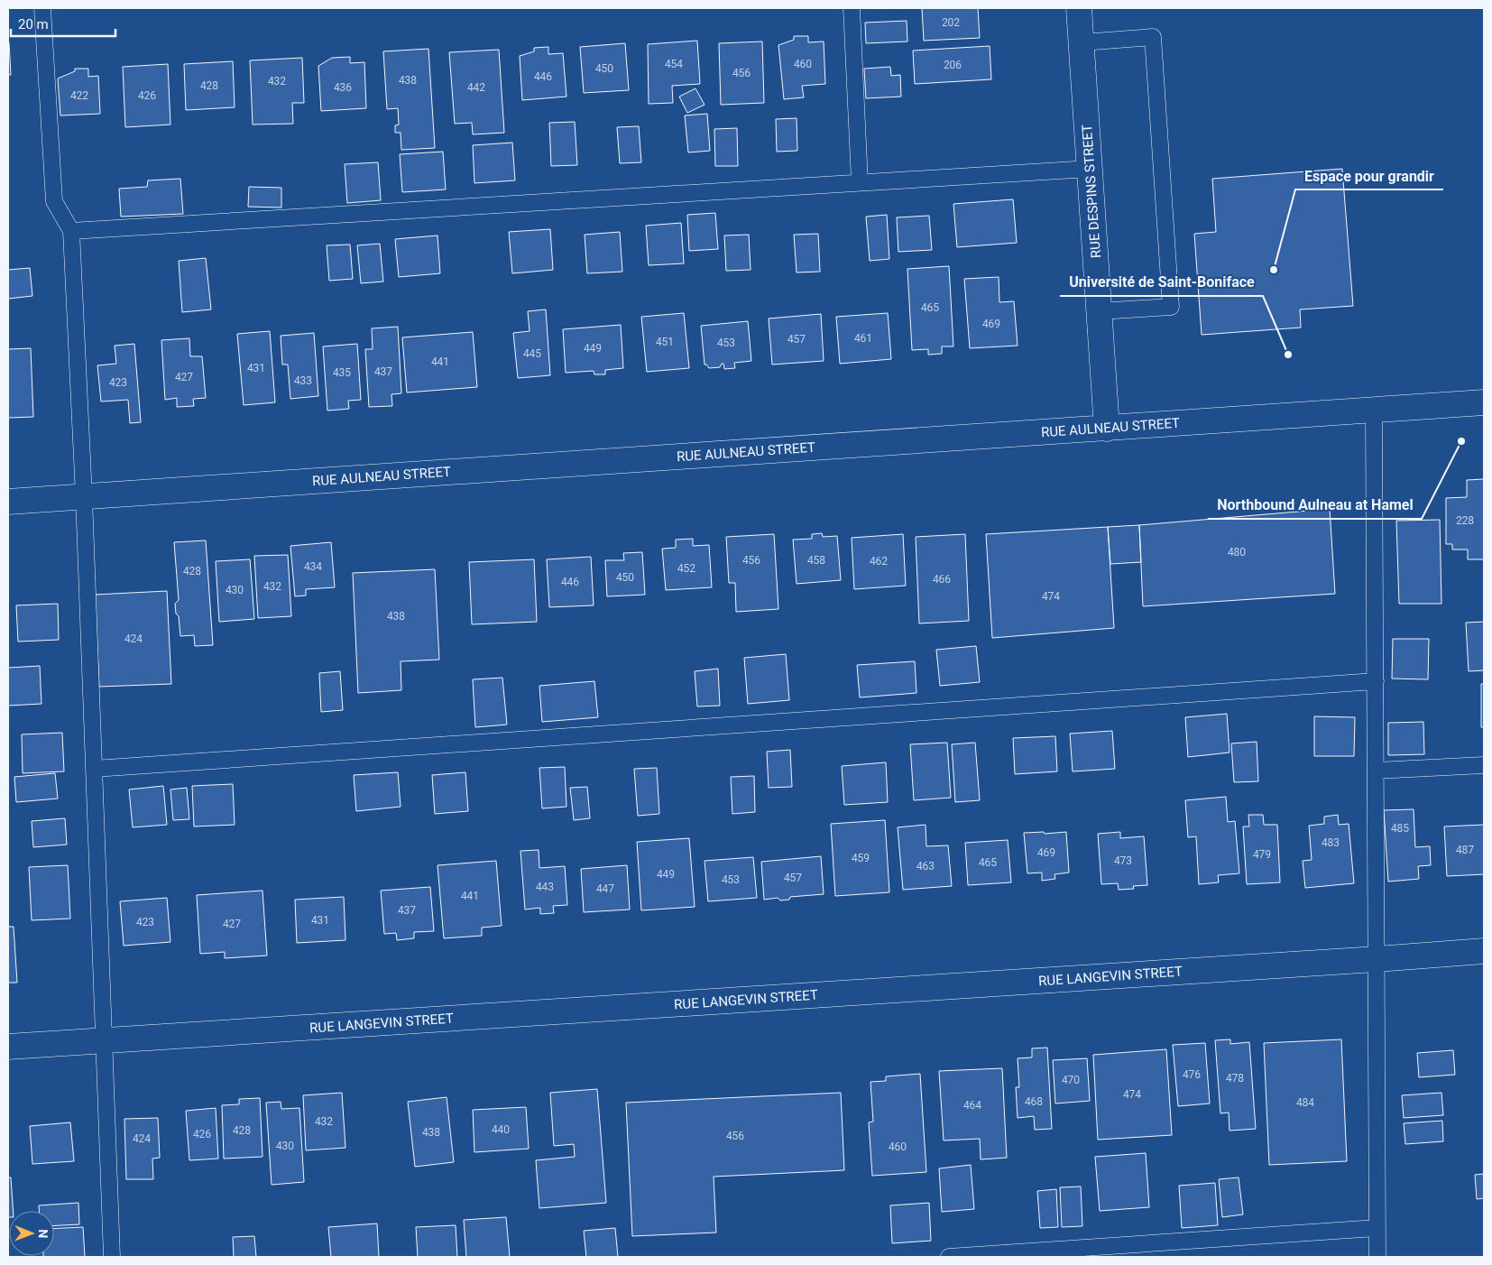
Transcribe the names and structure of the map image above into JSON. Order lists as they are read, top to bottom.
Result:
{
  "streets": {
    "street": ["RUE DESPINS STREET", "RUE AULNEAU STREET", "RUE LANGEVIN STREET"]
  },
  "crossings": [
    ["RUE DESPINS STREET", "RUE AULNEAU STREET"]
  ],
  "places": ["Espace pour grandir", "Université de Saint-Boniface", "Northbound Aulneau at Hamel"],
  "house_numbers": [
    "202",
    "454",
    "460",
    "206",
    "450",
    "456",
    "446",
    "438",
    "432",
    "428",
    "436",
    "442",
    "422",
    "426",
    "465",
    "469",
    "461",
    "457",
    "451",
    "453",
    "449",
    "445",
    "441",
    "431",
    "437",
    "435",
    "427",
    "433",
    "423",
    "228",
    "480",
    "456",
    "458",
    "462",
    "434",
    "452",
    "428",
    "450",
    "466",
    "446",
    "432",
    "430",
    "474",
    "438",
    "424",
    "485",
    "483",
    "487",
    "469",
    "479",
    "459",
    "473",
    "465",
    "463",
    "449",
    "457",
    "453",
    "443",
    "447",
    "441",
    "437",
    "431",
    "423",
    "427",
    "476",
    "478",
    "470",
    "474",
    "468",
    "484",
    "464",
    "432",
    "440",
    "428",
    "438",
    "426",
    "456",
    "424",
    "430",
    "460"
  ],
  "scale_bar": "20 m",
  "north": "right"
}
